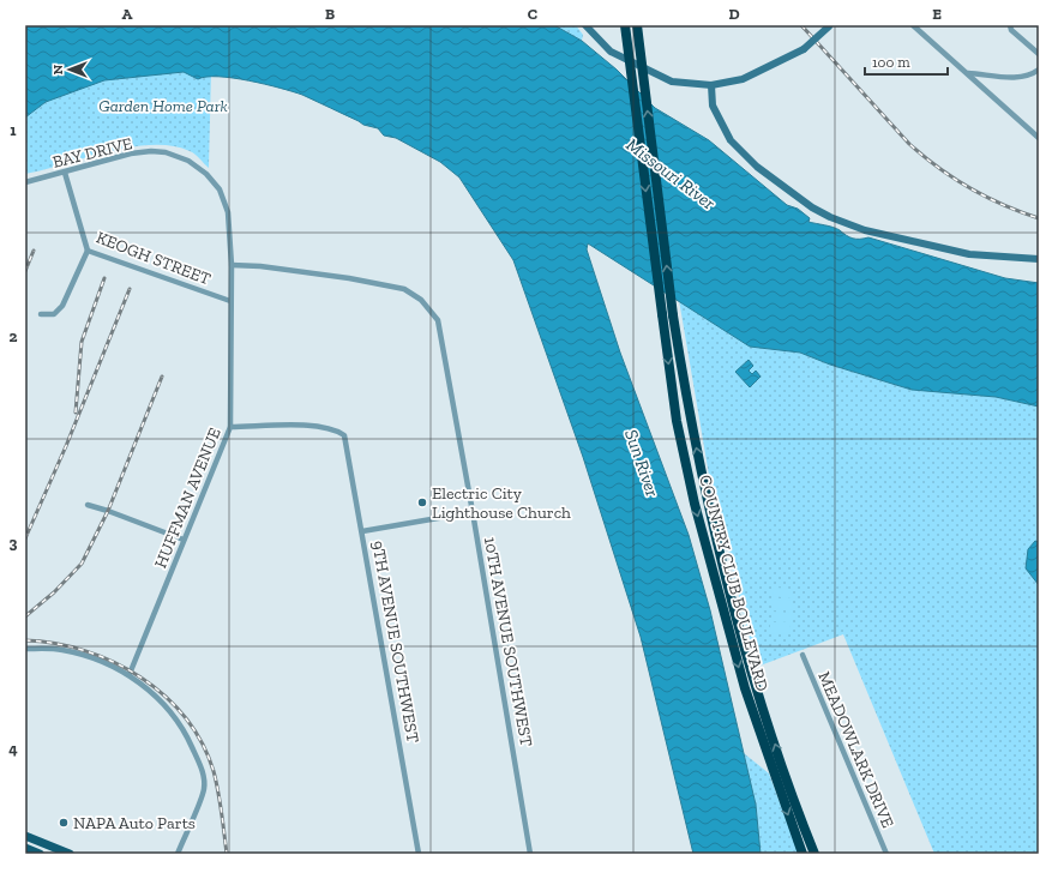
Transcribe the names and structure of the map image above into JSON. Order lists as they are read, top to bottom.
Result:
{
  "streets": {
    "highway": ["COUNTRY CLUB BOULEVARD"],
    "street": [
      "BAY DRIVE",
      "KEOGH STREET",
      "HUFFMAN AVENUE",
      "9TH AVENUE SOUTHWEST",
      "10TH AVENUE SOUTHWEST",
      "MEADOWLARK DRIVE"
    ]
  },
  "crossings": [
    ["BAY DRIVE", "KEOGH STREET"],
    ["BAY DRIVE", "HUFFMAN AVENUE"],
    ["BAY DRIVE", "10TH AVENUE SOUTHWEST"],
    ["KEOGH STREET", "HUFFMAN AVENUE"],
    ["HUFFMAN AVENUE", "9TH AVENUE SOUTHWEST"],
    ["HUFFMAN AVENUE", "10TH AVENUE SOUTHWEST"]
  ],
  "water": ["Missouri River", "Sun River"],
  "parks": ["Garden Home Park"],
  "places": ["Electric City Lighthouse Church", "NAPA Auto Parts"],
  "scale_bar": "100 m",
  "north": "left",
  "grid": {
    "columns": [
      "A",
      "B",
      "C",
      "D",
      "E"
    ],
    "rows": [
      "1",
      "2",
      "3",
      "4"
    ]
  }
}
